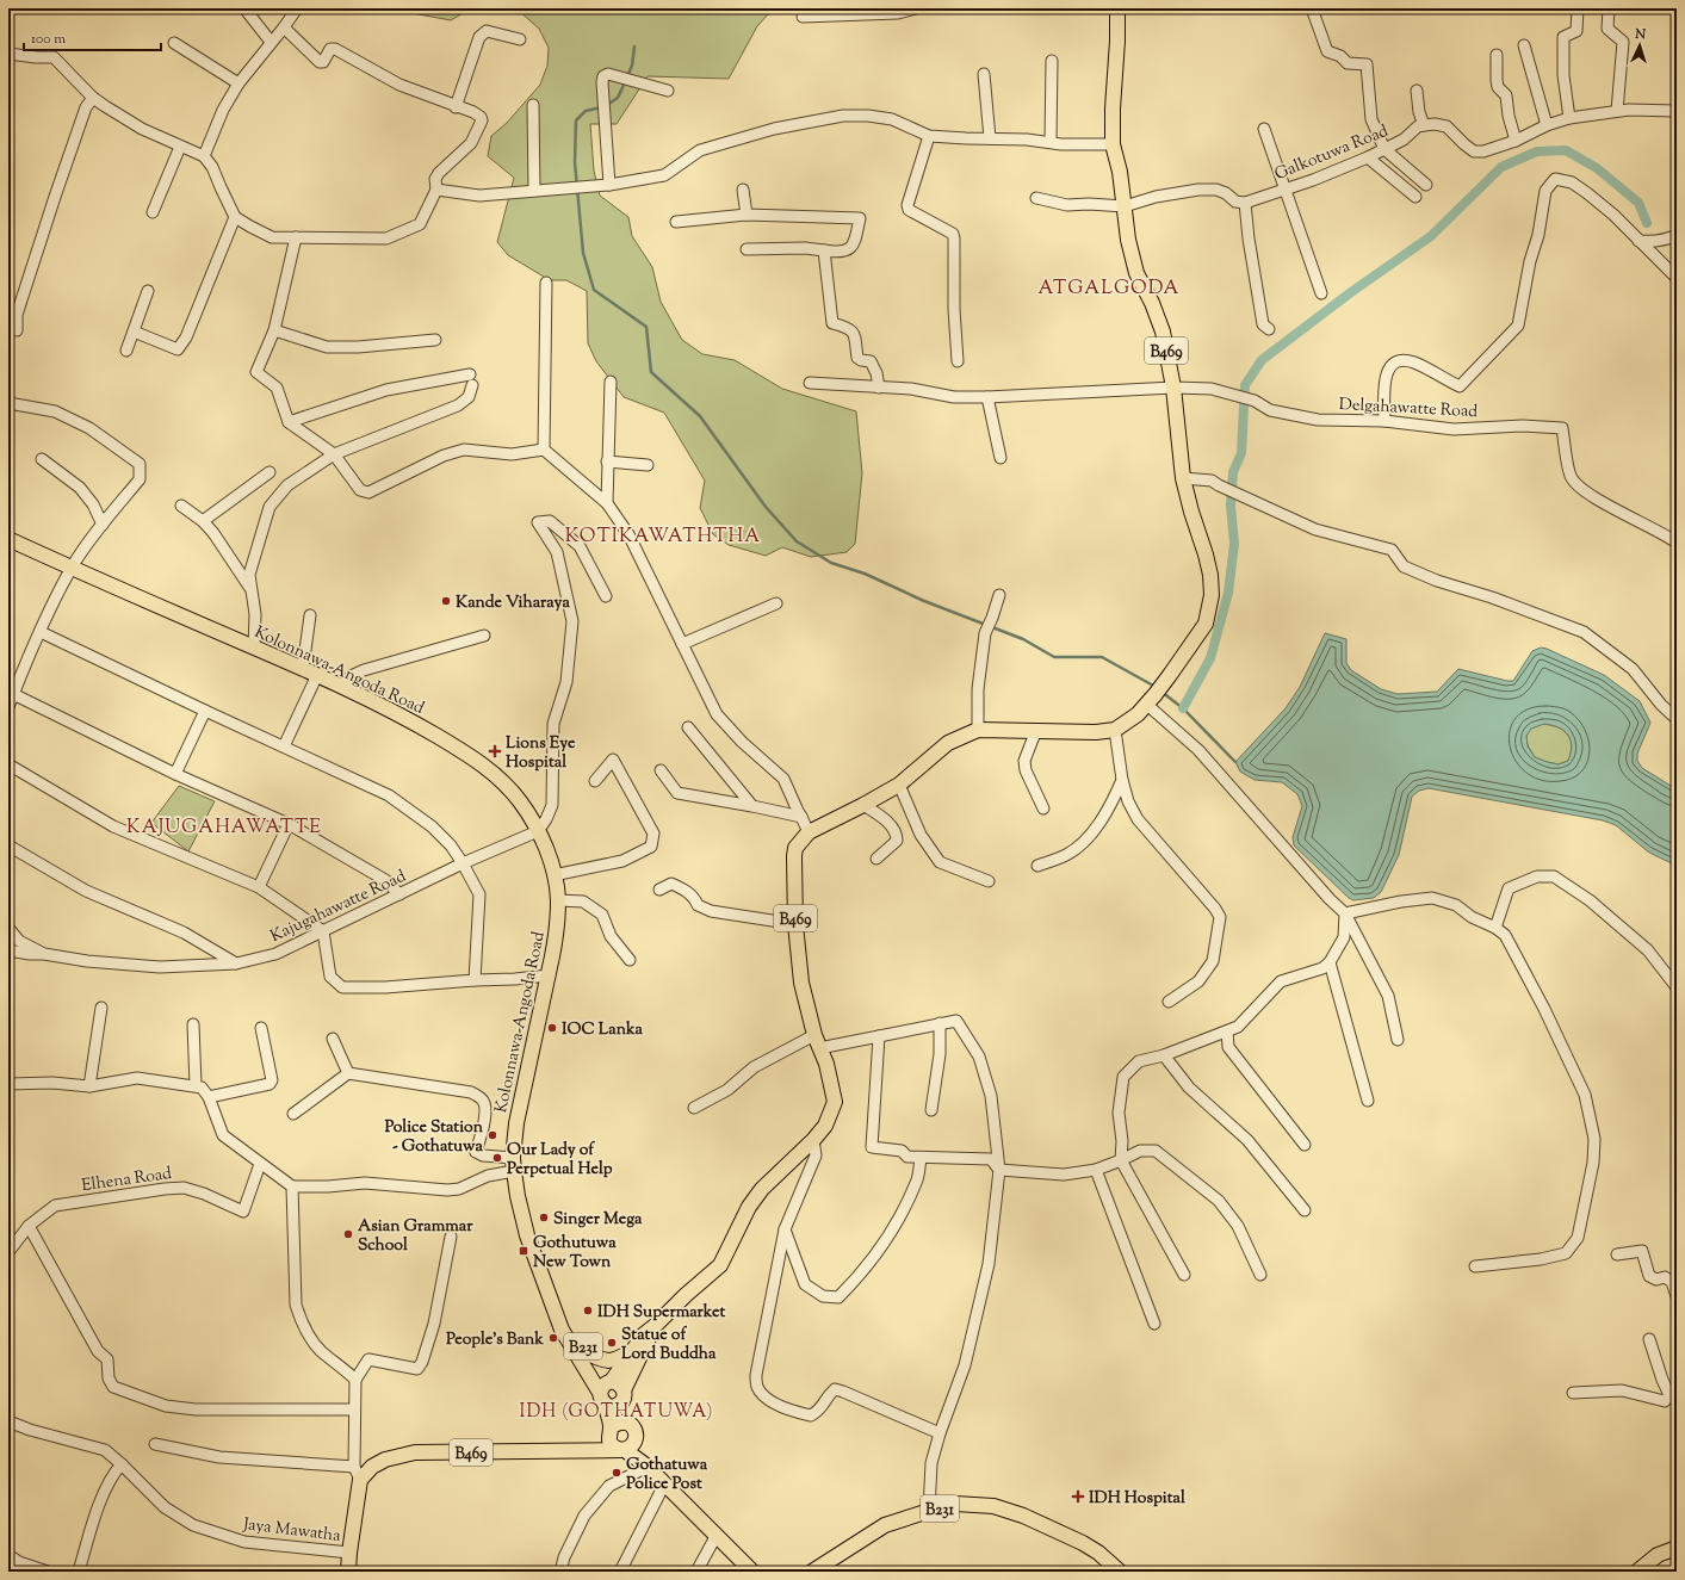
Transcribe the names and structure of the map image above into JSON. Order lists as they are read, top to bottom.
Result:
{
  "streets": {
    "main road": ["B469", "Kolonnawa-Angoda Road", "B231"],
    "street": [
      "Galkotuwa Road",
      "Delgahawatte Road",
      "Kajugahawatte Road",
      "Elhena Road",
      "Jaya Mawatha"
    ]
  },
  "crossings": [
    ["B469", "Delgahawatte Road"],
    ["B469", "Kolonnawa-Angoda Road"],
    ["B469", "B231"],
    ["Kolonnawa-Angoda Road", "Kajugahawatte Road"],
    ["Kolonnawa-Angoda Road", "B231"]
  ],
  "districts": [
    "ATGALGODA",
    "KOTIKAWATHTHA",
    "KAJUGAHAWATTE",
    "IDH (GOTHATUWA)"
  ],
  "places": {
    "other": [
      "Kande Viharaya",
      "IOC Lanka",
      "Police Station - Gothatuwa",
      "Our Lady of Perpetual Help",
      "Singer Mega",
      "Asian Grammar School",
      "IDH Supermarket",
      "People's Bank",
      "Statue of Lord Buddha",
      "Gothatuwa Police Post"
    ],
    "health": ["Lions Eye Hospital", "IDH Hospital"],
    "transit": ["Gothutuwa New Town"]
  },
  "scale_bar": "100 m",
  "north": "top"
}
